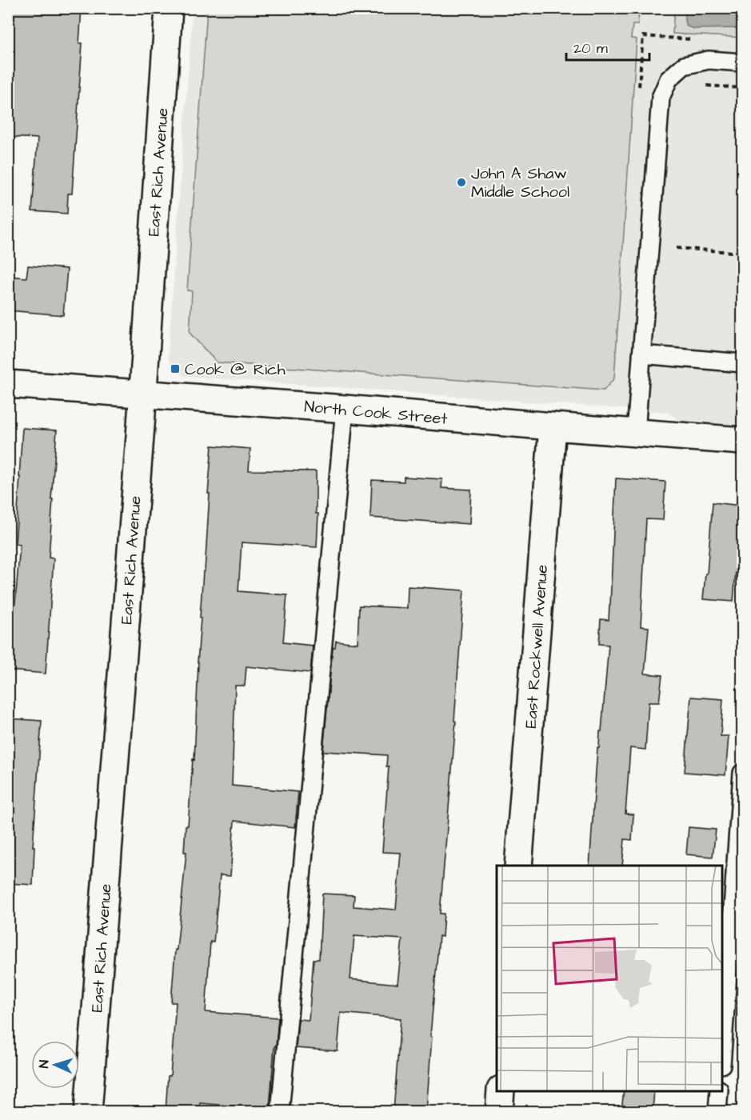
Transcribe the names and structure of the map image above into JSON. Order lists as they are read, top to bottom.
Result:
{
  "streets": {
    "street": ["East Rich Avenue", "North Cook Street", "East Rockwell Avenue"]
  },
  "crossings": [
    ["East Rich Avenue", "North Cook Street"],
    ["North Cook Street", "East Rockwell Avenue"]
  ],
  "places": {
    "other": ["John A Shaw Middle School"],
    "transit": ["Cook @ Rich"]
  },
  "scale_bar": "20 m",
  "north": "left"
}
